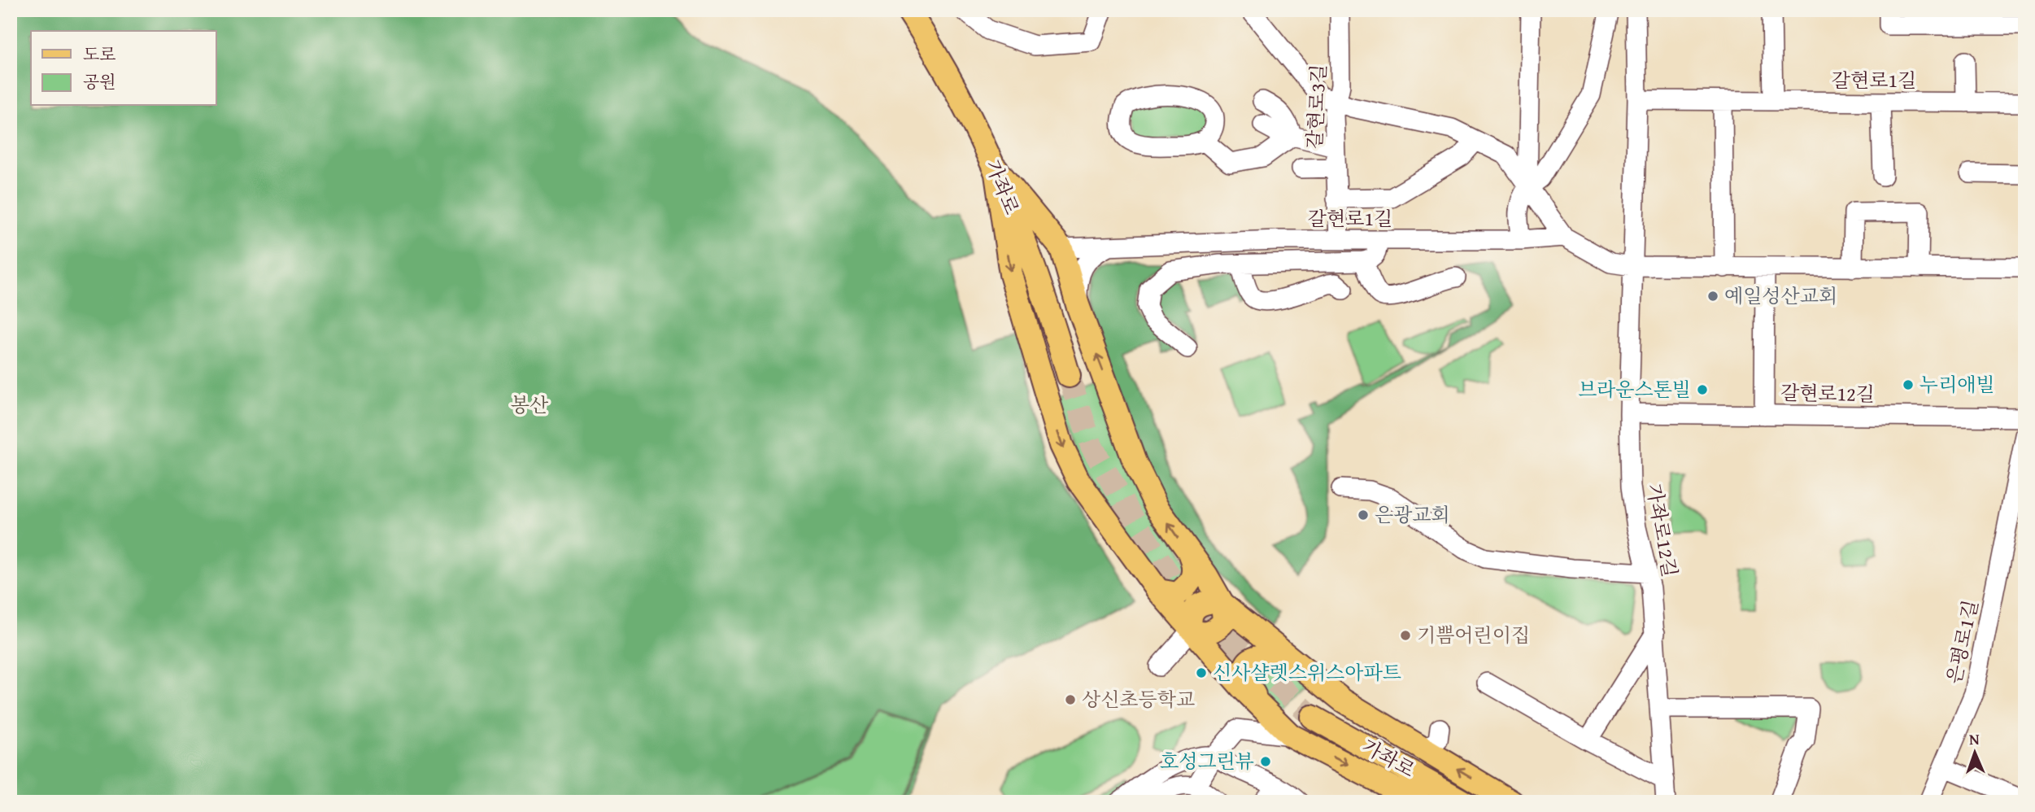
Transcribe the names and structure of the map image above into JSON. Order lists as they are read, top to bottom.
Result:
{
  "streets": {
    "main road": ["가좌로"],
    "street": [
      "갈현로1길",
      "갈현로3길",
      "갈현로12길",
      "가좌로12길",
      "은평로1길"
    ]
  },
  "crossings": [
    ["갈현로1길", "갈현로3길"],
    ["갈현로12길", "가좌로12길"]
  ],
  "parks": ["봉산"],
  "places": [
    "예일성산교회",
    "누리애빌",
    "브라운스톤빌",
    "은광교회",
    "기쁨어린이집",
    "신사샬렛스위스아파트",
    "상신초등학교",
    "호성그린뷰"
  ],
  "legend": ["도로", "공원"],
  "north": "top"
}
